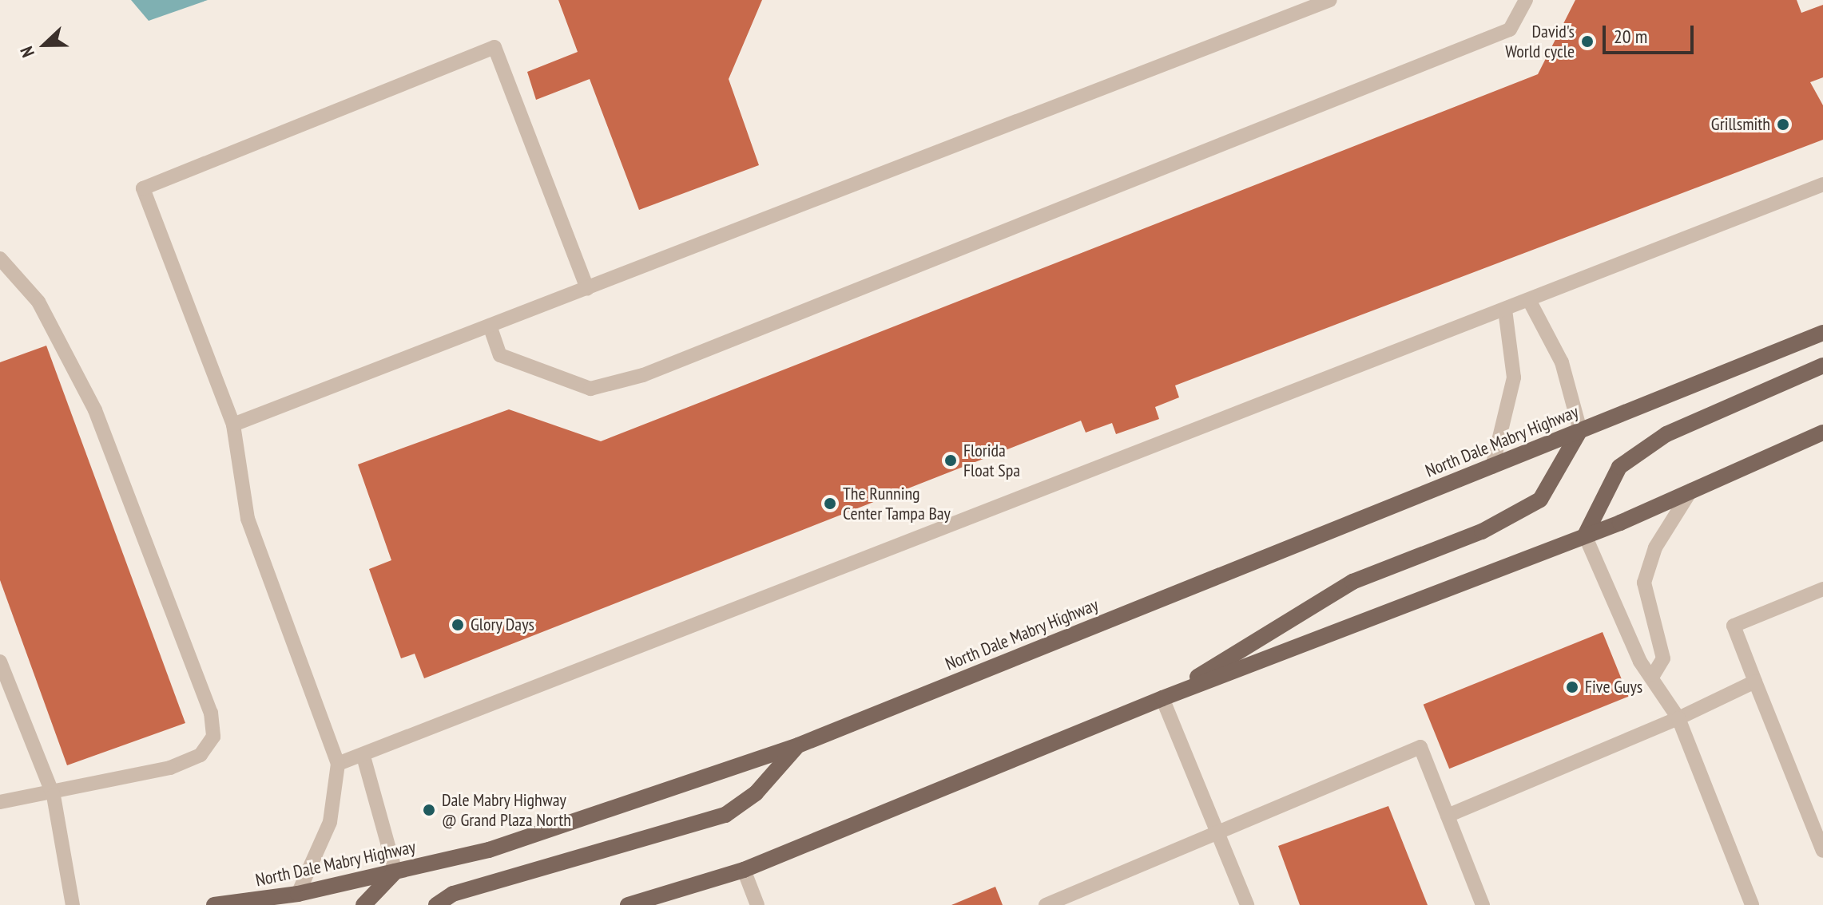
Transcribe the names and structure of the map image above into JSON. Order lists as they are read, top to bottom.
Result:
{
  "streets": {
    "main road": ["North Dale Mabry Highway"]
  },
  "places": [
    "David's World cycle",
    "Grillsmith",
    "Florida Float Spa",
    "The Running Center Tampa Bay",
    "Glory Days",
    "Five Guys",
    "Dale Mabry Highway @ Grand Plaza North"
  ],
  "scale_bar": "20 m",
  "north": "left"
}
